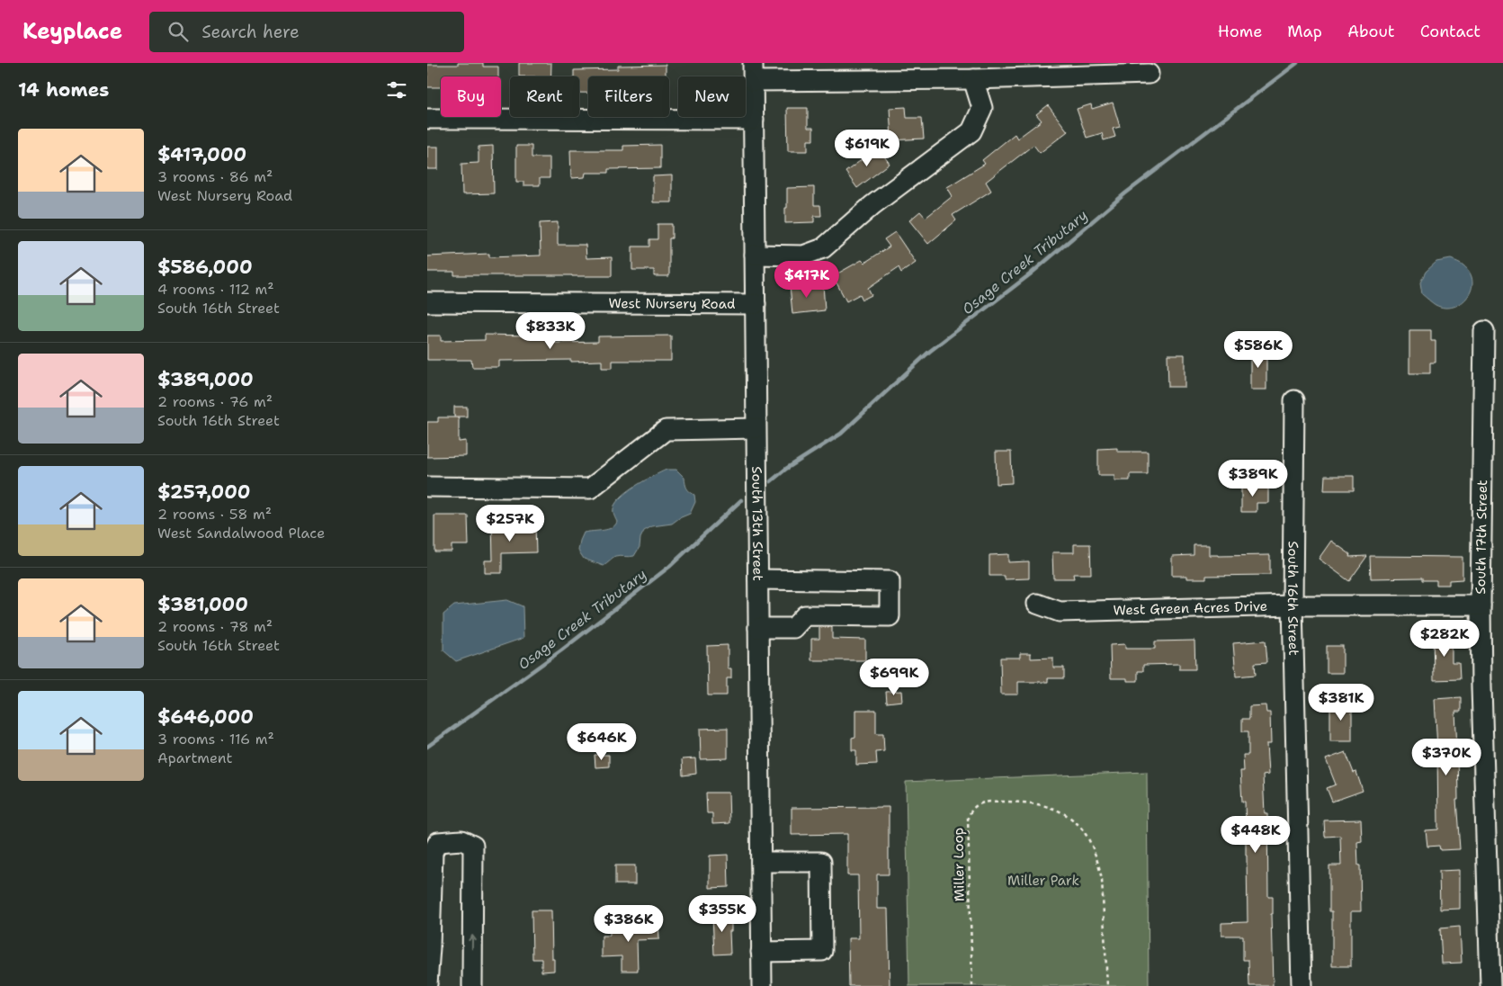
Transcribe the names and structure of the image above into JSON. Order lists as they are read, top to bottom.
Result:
{
  "streets": {
    "street": [
      "West Nursery Road",
      "South 13th Street",
      "South 17th Street",
      "South 16th Street",
      "West Green Acres Drive"
    ],
    "path": ["Miller Loop"]
  },
  "crossings": [
    ["West Nursery Road", "South 13th Street"],
    ["South 17th Street", "West Green Acres Drive"],
    ["South 16th Street", "West Green Acres Drive"]
  ],
  "water": ["Osage Creek Tributary"],
  "parks": ["Miller Park"],
  "page": {
    "header": "Keyplace",
    "search": "Search here",
    "nav": [
      "Home",
      "Map",
      "About",
      "Contact"
    ],
    "heading": "14 homes",
    "chip": [
      "Buy",
      "Rent",
      "Filters",
      "New"
    ],
    "list": [
      {
        "name": "$417,000",
        "note": "3 rooms · 86 m² · West Nursery Road"
      },
      {
        "name": "$586,000",
        "note": "4 rooms · 112 m² · South 16th Street"
      },
      {
        "name": "$389,000",
        "note": "2 rooms · 76 m² · South 16th Street"
      },
      {
        "name": "$257,000",
        "note": "2 rooms · 58 m² · West Sandalwood Place"
      },
      {
        "name": "$381,000",
        "note": "2 rooms · 78 m² · South 16th Street"
      },
      {
        "name": "$646,000",
        "note": "3 rooms · 116 m² · Apartment"
      }
    ],
    "price": [
      "$619K",
      "$417K",
      "$833K",
      "$586K",
      "$389K",
      "$257K",
      "$282K",
      "$699K",
      "$381K",
      "$646K",
      "$370K",
      "$448K",
      "$355K",
      "$386K"
    ]
  }
}
